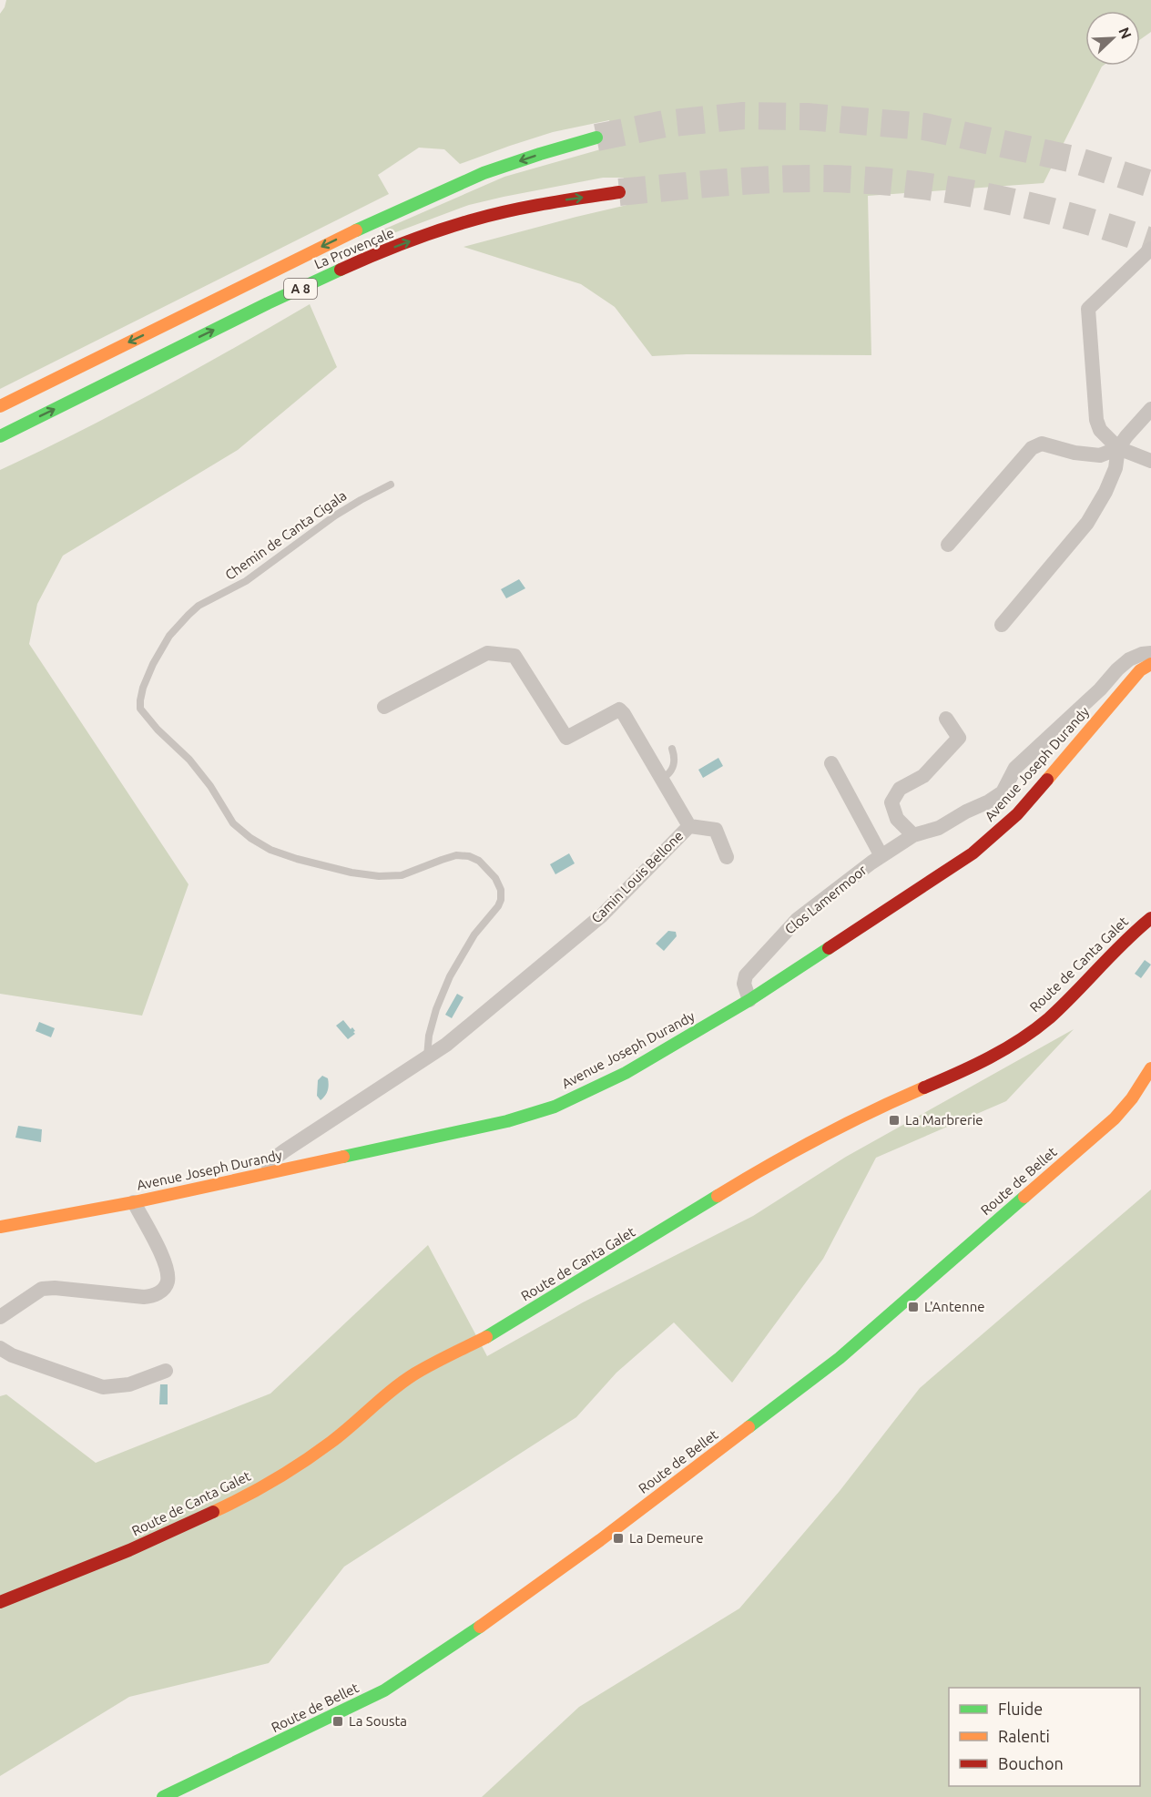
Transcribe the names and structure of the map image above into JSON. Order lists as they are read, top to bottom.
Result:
{
  "streets": {
    "main road": [
      "La Provençale",
      "A 8",
      "Avenue Joseph Durandy",
      "Route de Canta Galet",
      "Route de Bellet"
    ],
    "street": ["Camin Louis Bellone", "Clos Lamermoor"],
    "lane": ["Chemin de Canta Cigala"]
  },
  "crossings": [
    ["Chemin de Canta Cigala", "Camin Louis Bellone"],
    ["Avenue Joseph Durandy", "Camin Louis Bellone"],
    ["Avenue Joseph Durandy", "Clos Lamermoor"]
  ],
  "places": {
    "transit": [
      "La Marbrerie",
      "L'Antenne",
      "La Demeure",
      "La Sousta"
    ]
  },
  "legend": ["Fluide", "Ralenti", "Bouchon"],
  "north": "top right"
}
